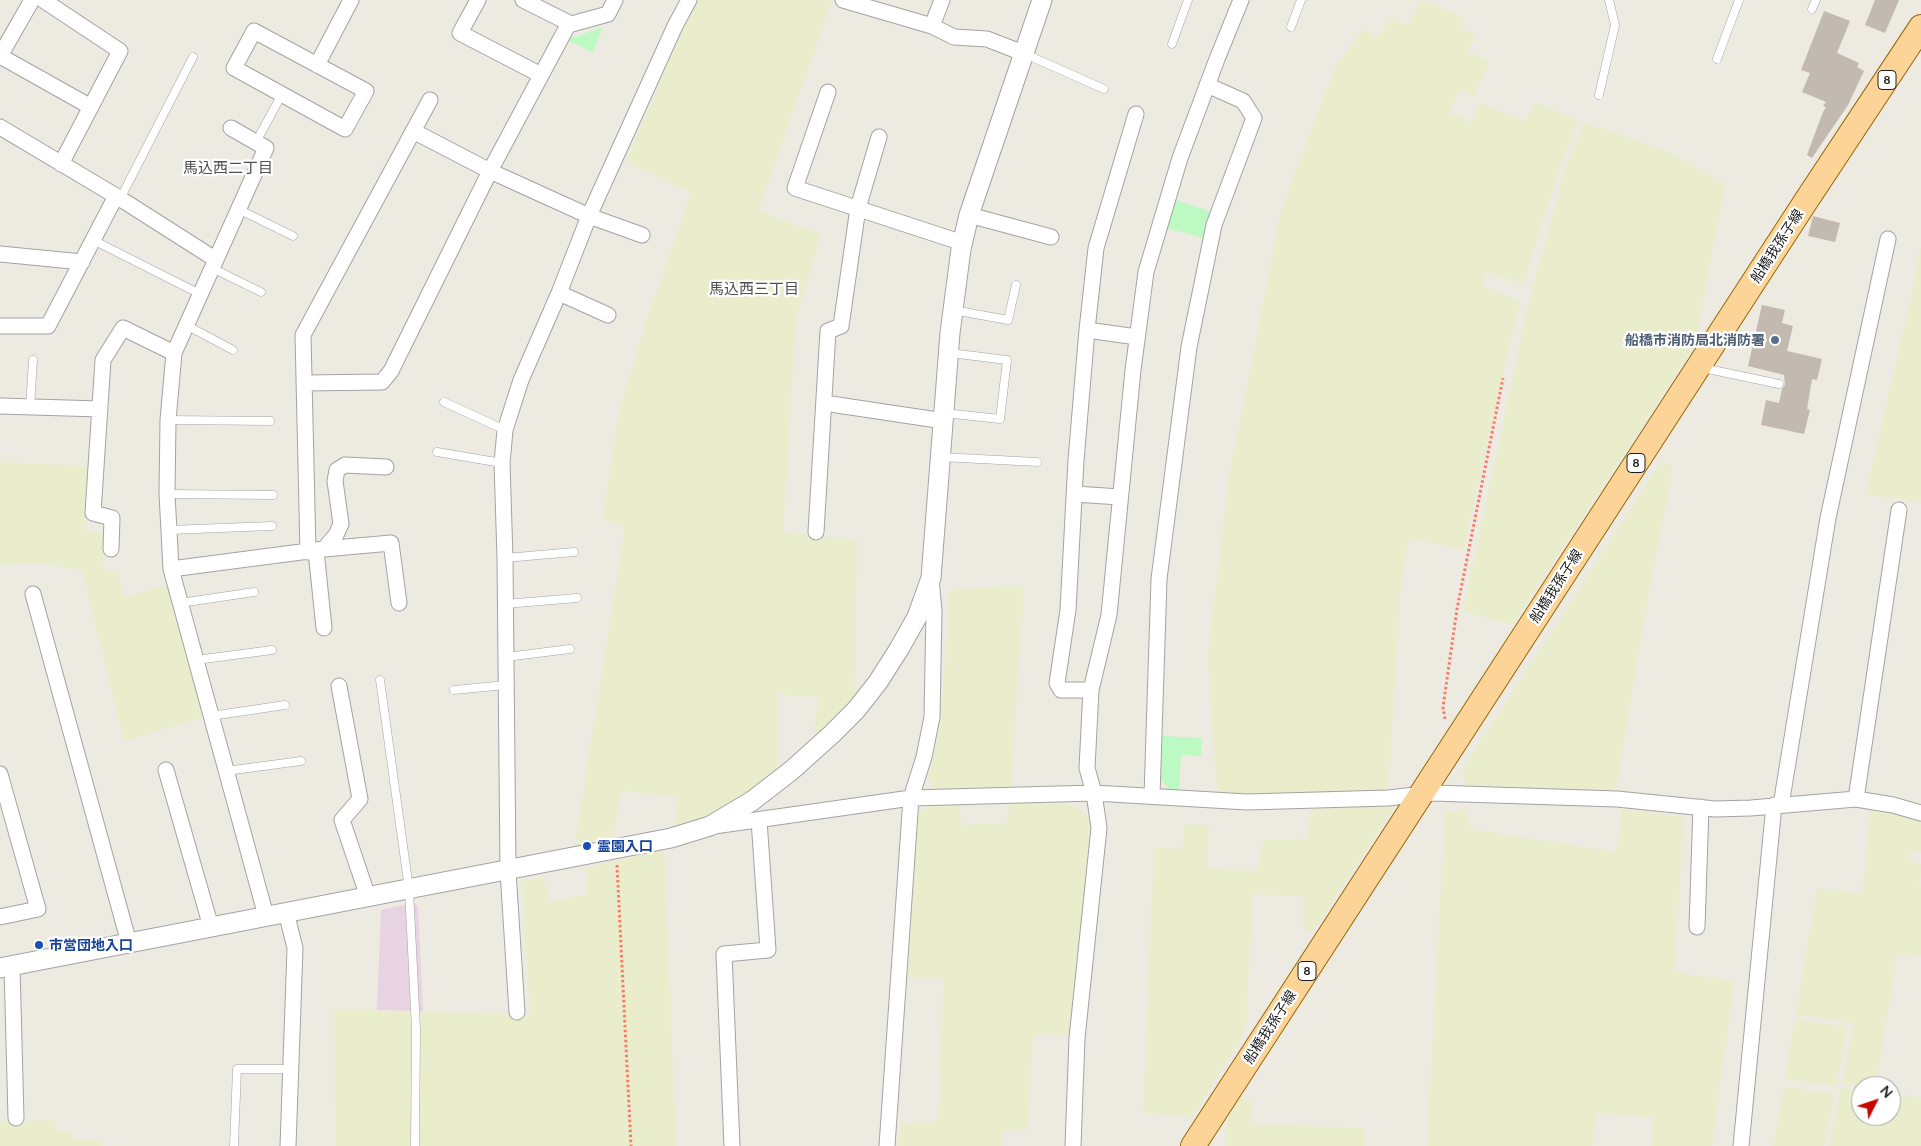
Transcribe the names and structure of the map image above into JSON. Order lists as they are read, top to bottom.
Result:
{
  "streets": {
    "main road": ["8", "船橋我孫子線"]
  },
  "districts": ["馬込西二丁目", "馬込西三丁目"],
  "places": ["船橋市消防局北消防署", "霊園入口", "市営団地入口"],
  "north": "top right"
}
